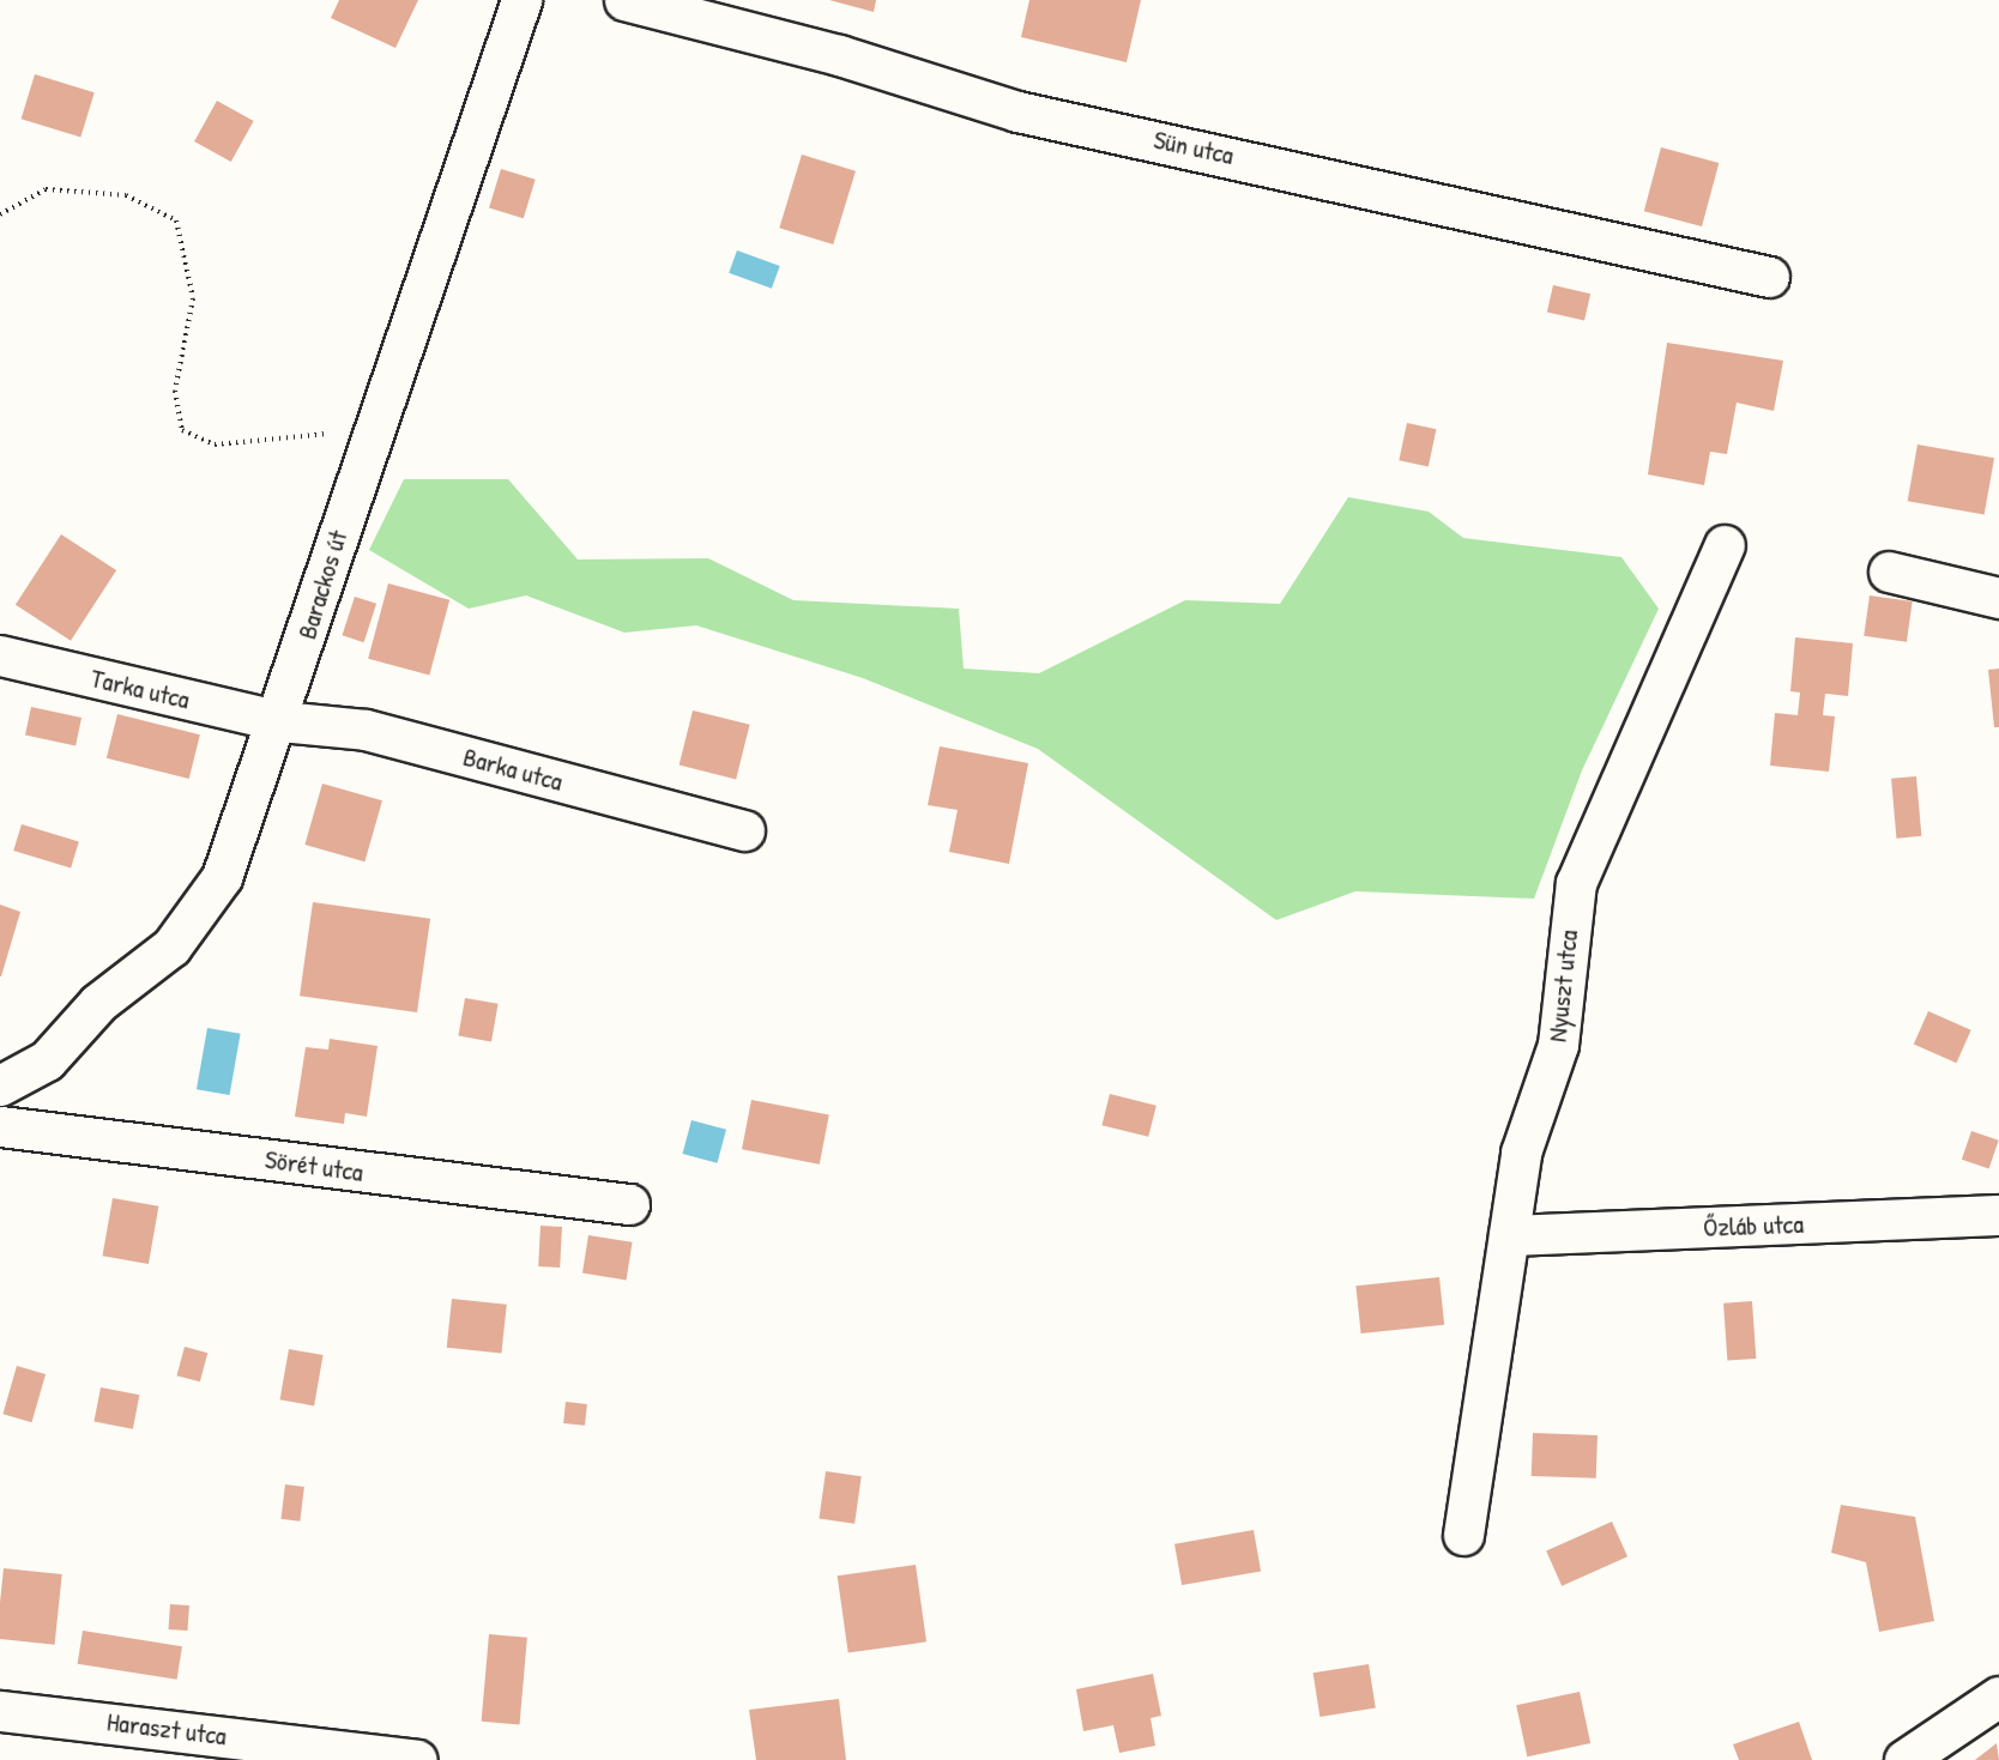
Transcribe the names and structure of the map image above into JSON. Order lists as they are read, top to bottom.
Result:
{
  "streets": {
    "street": [
      "Sün utca",
      "Barackos út",
      "Tarka utca",
      "Barka utca",
      "Nyuszt utca",
      "Sörét utca",
      "Őzláb utca",
      "Haraszt utca"
    ]
  },
  "crossings": [
    ["Barackos út", "Tarka utca"],
    ["Barackos út", "Barka utca"],
    ["Tarka utca", "Barka utca"],
    ["Nyuszt utca", "Őzláb utca"]
  ]
}
